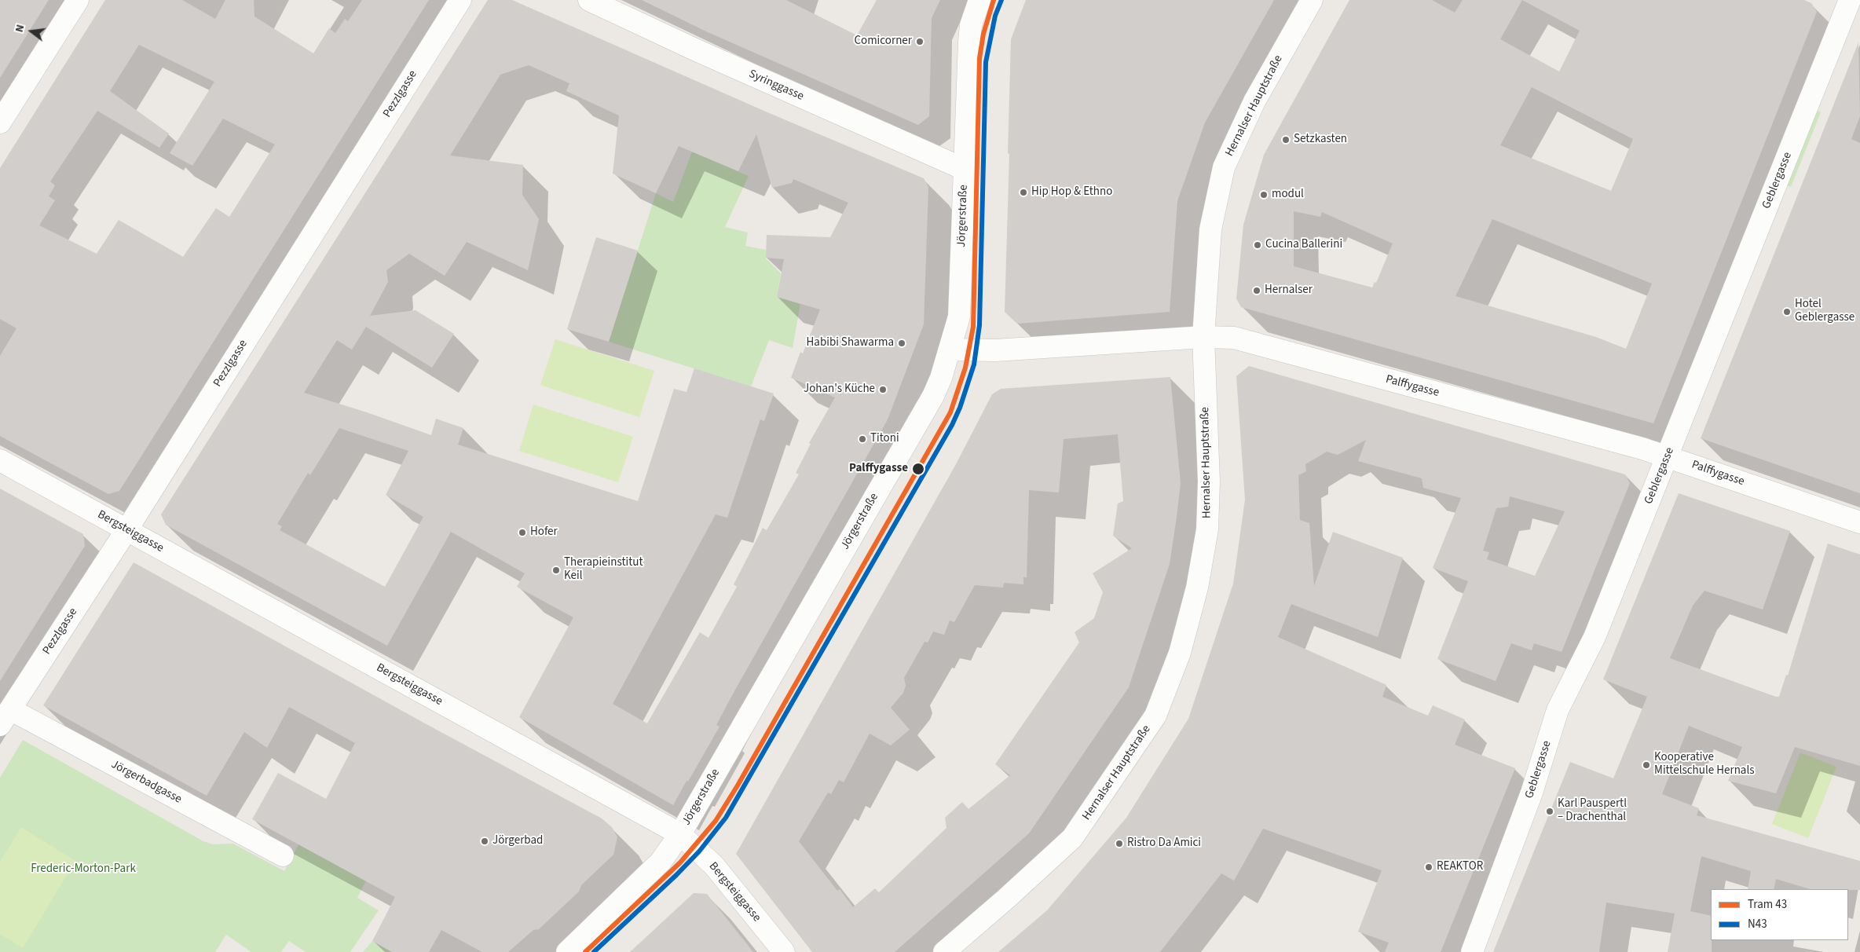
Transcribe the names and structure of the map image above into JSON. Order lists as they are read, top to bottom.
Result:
{
  "streets": {
    "street": [
      "Syringgasse",
      "Pezzlgasse",
      "Hernalser Hauptstraße",
      "Geblergasse",
      "Jörgerstraße",
      "Palffygasse",
      "Bergsteiggasse",
      "Jörgerbadgasse"
    ]
  },
  "crossings": [
    ["Syringgasse", "Jörgerstraße"],
    ["Pezzlgasse", "Bergsteiggasse"],
    ["Pezzlgasse", "Jörgerbadgasse"],
    ["Hernalser Hauptstraße", "Palffygasse"],
    ["Geblergasse", "Palffygasse"],
    ["Jörgerstraße", "Palffygasse"],
    ["Jörgerstraße", "Bergsteiggasse"]
  ],
  "parks": ["Frederic-Morton-Park"],
  "places": [
    "Comicorner",
    "Setzkasten",
    "Hip Hop & Ethno",
    "modul",
    "Cucina Ballerini",
    "Hernalser",
    "Hotel Geblergasse",
    "Habibi Shawarma",
    "Johan's Küche",
    "Titoni",
    "Palffygasse",
    "Hofer",
    "Therapieinstitut Keil",
    "Kooperative Mittelschule Hernals",
    "Karl Pauspertl – Drachenthal",
    "Jörgerbad",
    "Ristro Da Amici",
    "REAKTOR"
  ],
  "lines": ["tram line 43", "transit line N43"],
  "legend": ["Tram 43", "N43"],
  "north": "left"
}
